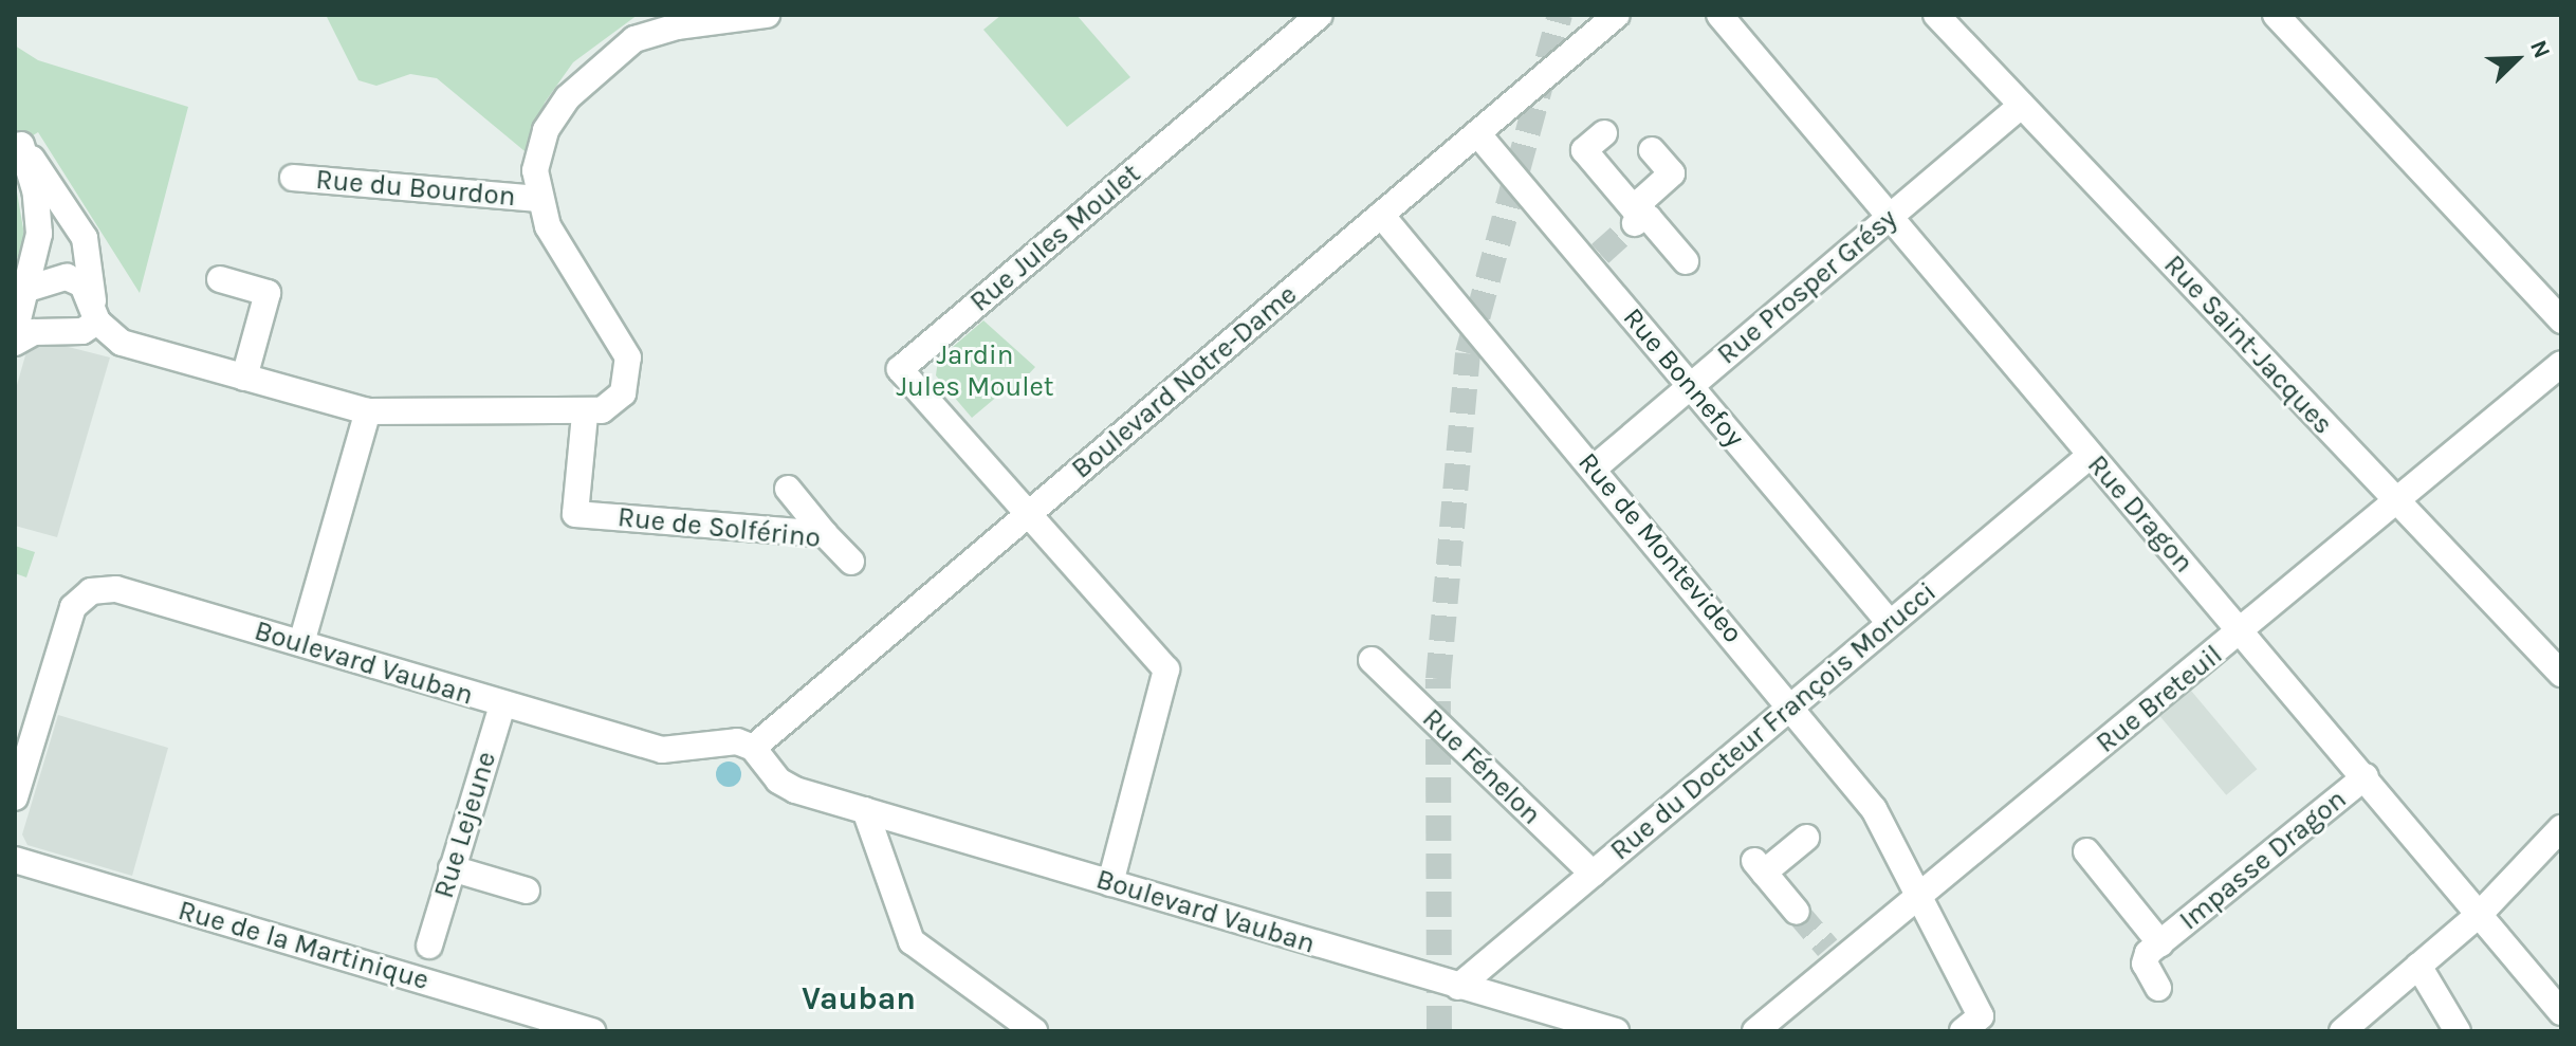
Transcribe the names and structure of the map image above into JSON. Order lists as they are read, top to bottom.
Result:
{
  "streets": {
    "street": [
      "Rue du Bourdon",
      "Rue Jules Moulet",
      "Rue Prosper Grésy",
      "Rue Saint-Jacques",
      "Rue Bonnefoy",
      "Boulevard Notre-Dame",
      "Rue Dragon",
      "Rue de Solférino",
      "Rue de Montevideo",
      "Boulevard Vauban",
      "Rue Breteuil",
      "Rue du Docteur François Morucci",
      "Rue Fénelon",
      "Rue Lejeune",
      "Impasse Dragon",
      "Rue de la Martinique"
    ]
  },
  "crossings": [
    ["Rue Jules Moulet", "Boulevard Notre-Dame"],
    ["Rue Prosper Grésy", "Rue Saint-Jacques"],
    ["Rue Prosper Grésy", "Rue Bonnefoy"],
    ["Rue Prosper Grésy", "Rue Dragon"],
    ["Rue Prosper Grésy", "Rue de Montevideo"],
    ["Rue Saint-Jacques", "Rue Breteuil"],
    ["Rue Bonnefoy", "Boulevard Notre-Dame"],
    ["Rue Bonnefoy", "Rue du Docteur François Morucci"],
    ["Boulevard Notre-Dame", "Rue de Montevideo"],
    ["Boulevard Notre-Dame", "Boulevard Vauban"],
    ["Rue Dragon", "Rue Breteuil"],
    ["Rue Dragon", "Rue du Docteur François Morucci"],
    ["Rue Dragon", "Impasse Dragon"],
    ["Rue de Montevideo", "Rue Breteuil"],
    ["Rue de Montevideo", "Rue du Docteur François Morucci"],
    ["Boulevard Vauban", "Rue du Docteur François Morucci"],
    ["Boulevard Vauban", "Rue Lejeune"],
    ["Rue du Docteur François Morucci", "Rue Fénelon"]
  ],
  "districts": ["Vauban"],
  "parks": ["Jardin Jules Moulet"],
  "north": "top right"
}
